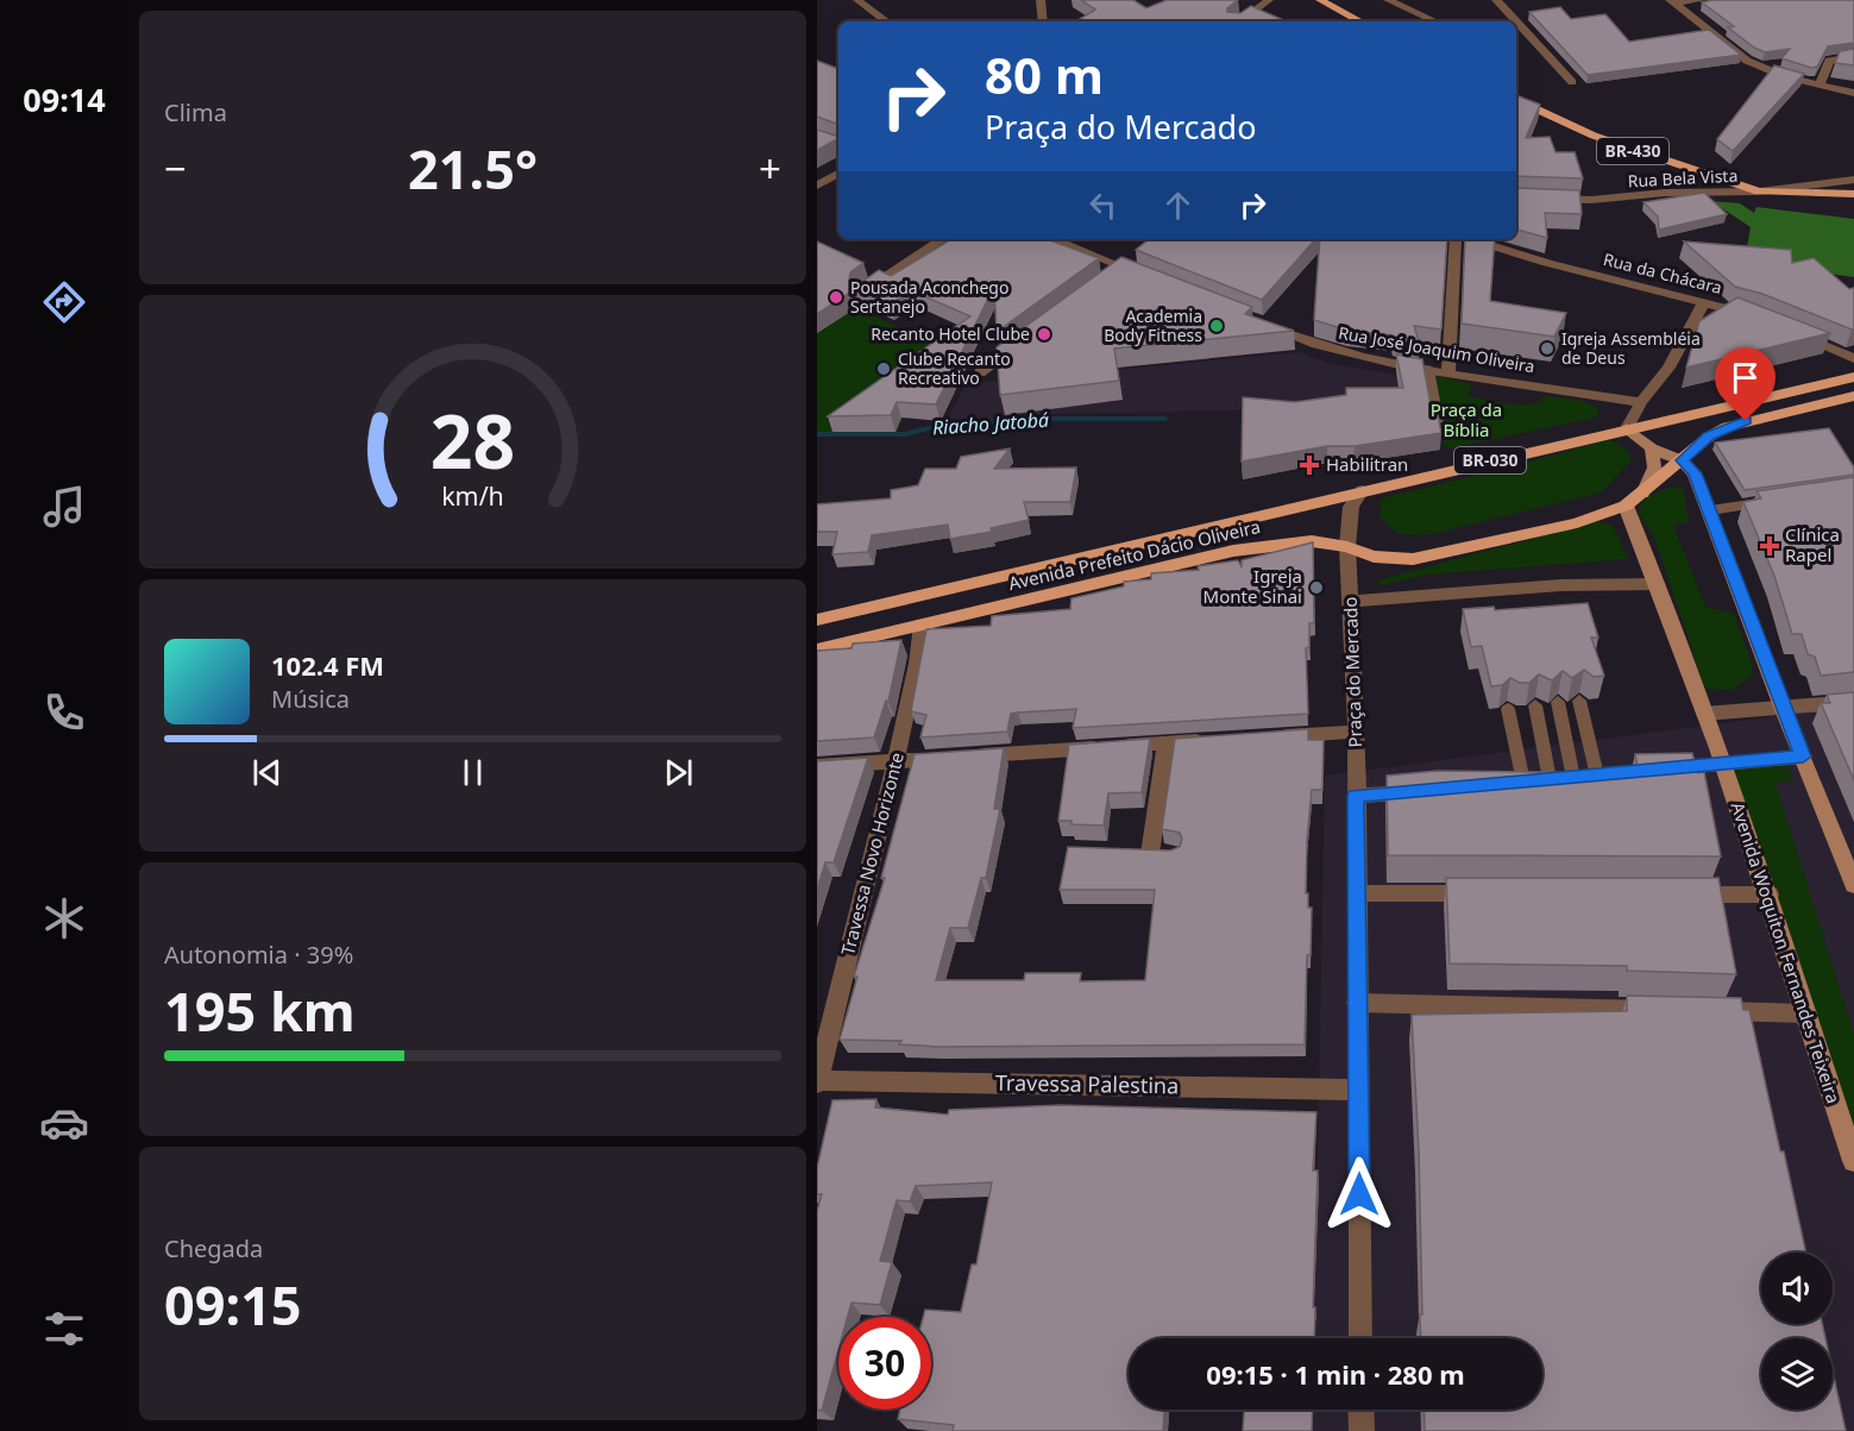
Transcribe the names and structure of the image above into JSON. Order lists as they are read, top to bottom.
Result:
{
  "streets": {
    "main road": [
      "BR-430",
      "BR-030",
      "Avenida Prefeito Dácio Oliveira",
      "Avenida Woquiton Fernandes Teixeira"
    ],
    "street": [
      "Rua Bela Vista",
      "Rua da Chácara",
      "Rua José Joaquim Oliveira",
      "Praça do Mercado",
      "Travessa Novo Horizonte",
      "Travessa Palestina"
    ]
  },
  "crossings": [
    ["BR-430", "Rua Bela Vista"],
    ["Avenida Prefeito Dácio Oliveira", "Praça do Mercado"],
    ["Avenida Prefeito Dácio Oliveira", "Travessa Novo Horizonte"],
    ["Avenida Prefeito Dácio Oliveira", "Avenida Woquiton Fernandes Teixeira"],
    ["Praça do Mercado", "Travessa Palestina"],
    ["Travessa Novo Horizonte", "Travessa Palestina"]
  ],
  "water": ["Riacho Jatobá"],
  "parks": ["Praça da Bíblia"],
  "places": {
    "other": [
      "Pousada Aconchego Sertanejo",
      "Academia Body Fitness",
      "Recanto Hotel Clube",
      "Igreja Assembléia de Deus",
      "Clube Recanto Recreativo",
      "Igreja Monte Sinai"
    ],
    "health": ["Habilitran", "Clínica Rapel"]
  },
  "page": {
    "tabs": "09:14",
    "tile": [
      "Clima",
      ["Autonomia · 39%", "195 km"],
      ["Chegada", "09:15"]
    ],
    "turn": ["80 m", "Praça do Mercado"],
    "heat": ["−", "21.5°", "+"],
    "song": ["102.4 FM", "Música"],
    "limit": "30",
    "trip": "09:15 · 1 min · 280 m",
    "gauge": ["28", "km/h"]
  }
}
